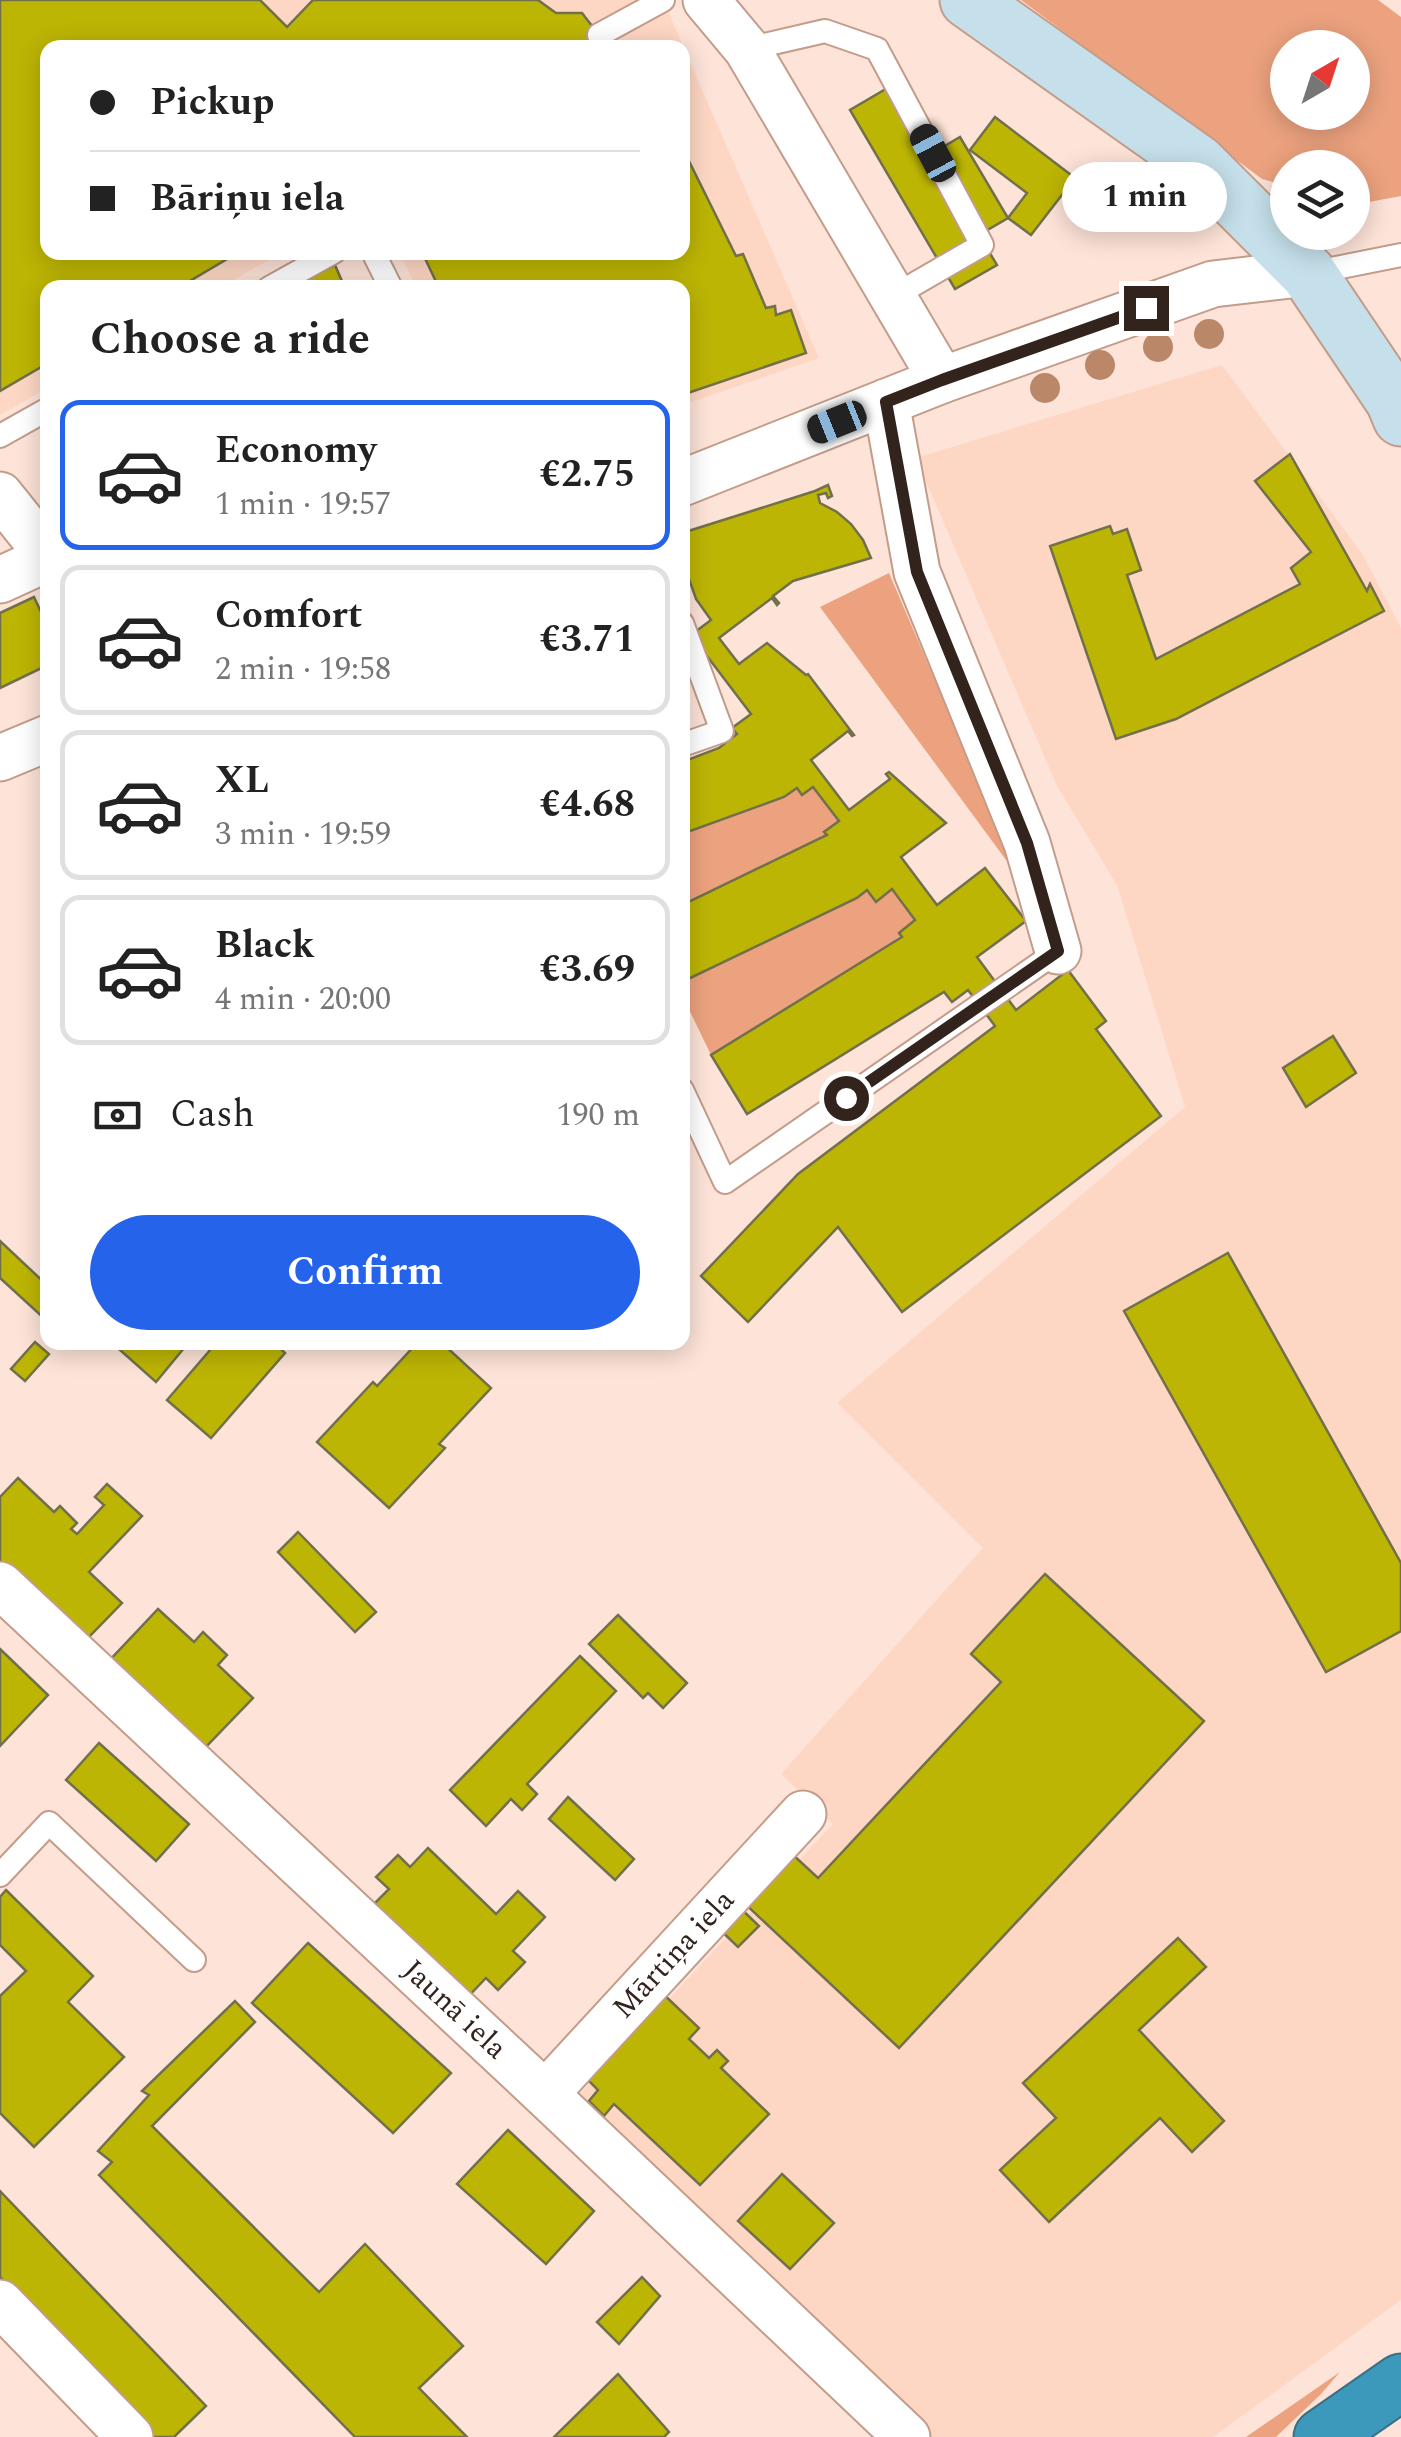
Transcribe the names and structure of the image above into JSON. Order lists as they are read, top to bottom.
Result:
{
  "streets": {
    "street": ["Mārtiņa iela", "Jaunā iela"]
  },
  "crossings": [
    ["Mārtiņa iela", "Jaunā iela"]
  ],
  "north": "top right",
  "page": {
    "banner": ["Pickup", "Bāriņu iela"],
    "bubble": "1 min",
    "heading": "Choose a ride",
    "list": [
      {
        "name": "Economy",
        "note": "1 min · 19:57",
        "value": "€2.75"
      },
      {
        "name": "Comfort",
        "note": "2 min · 19:58",
        "value": "€3.71"
      },
      {
        "name": "XL",
        "note": "3 min · 19:59",
        "value": "€4.68"
      },
      {
        "name": "Black",
        "note": "4 min · 20:00",
        "value": "€3.69"
      }
    ],
    "pay": ["Cash", "190 m"],
    "buttons": "Confirm"
  }
}
